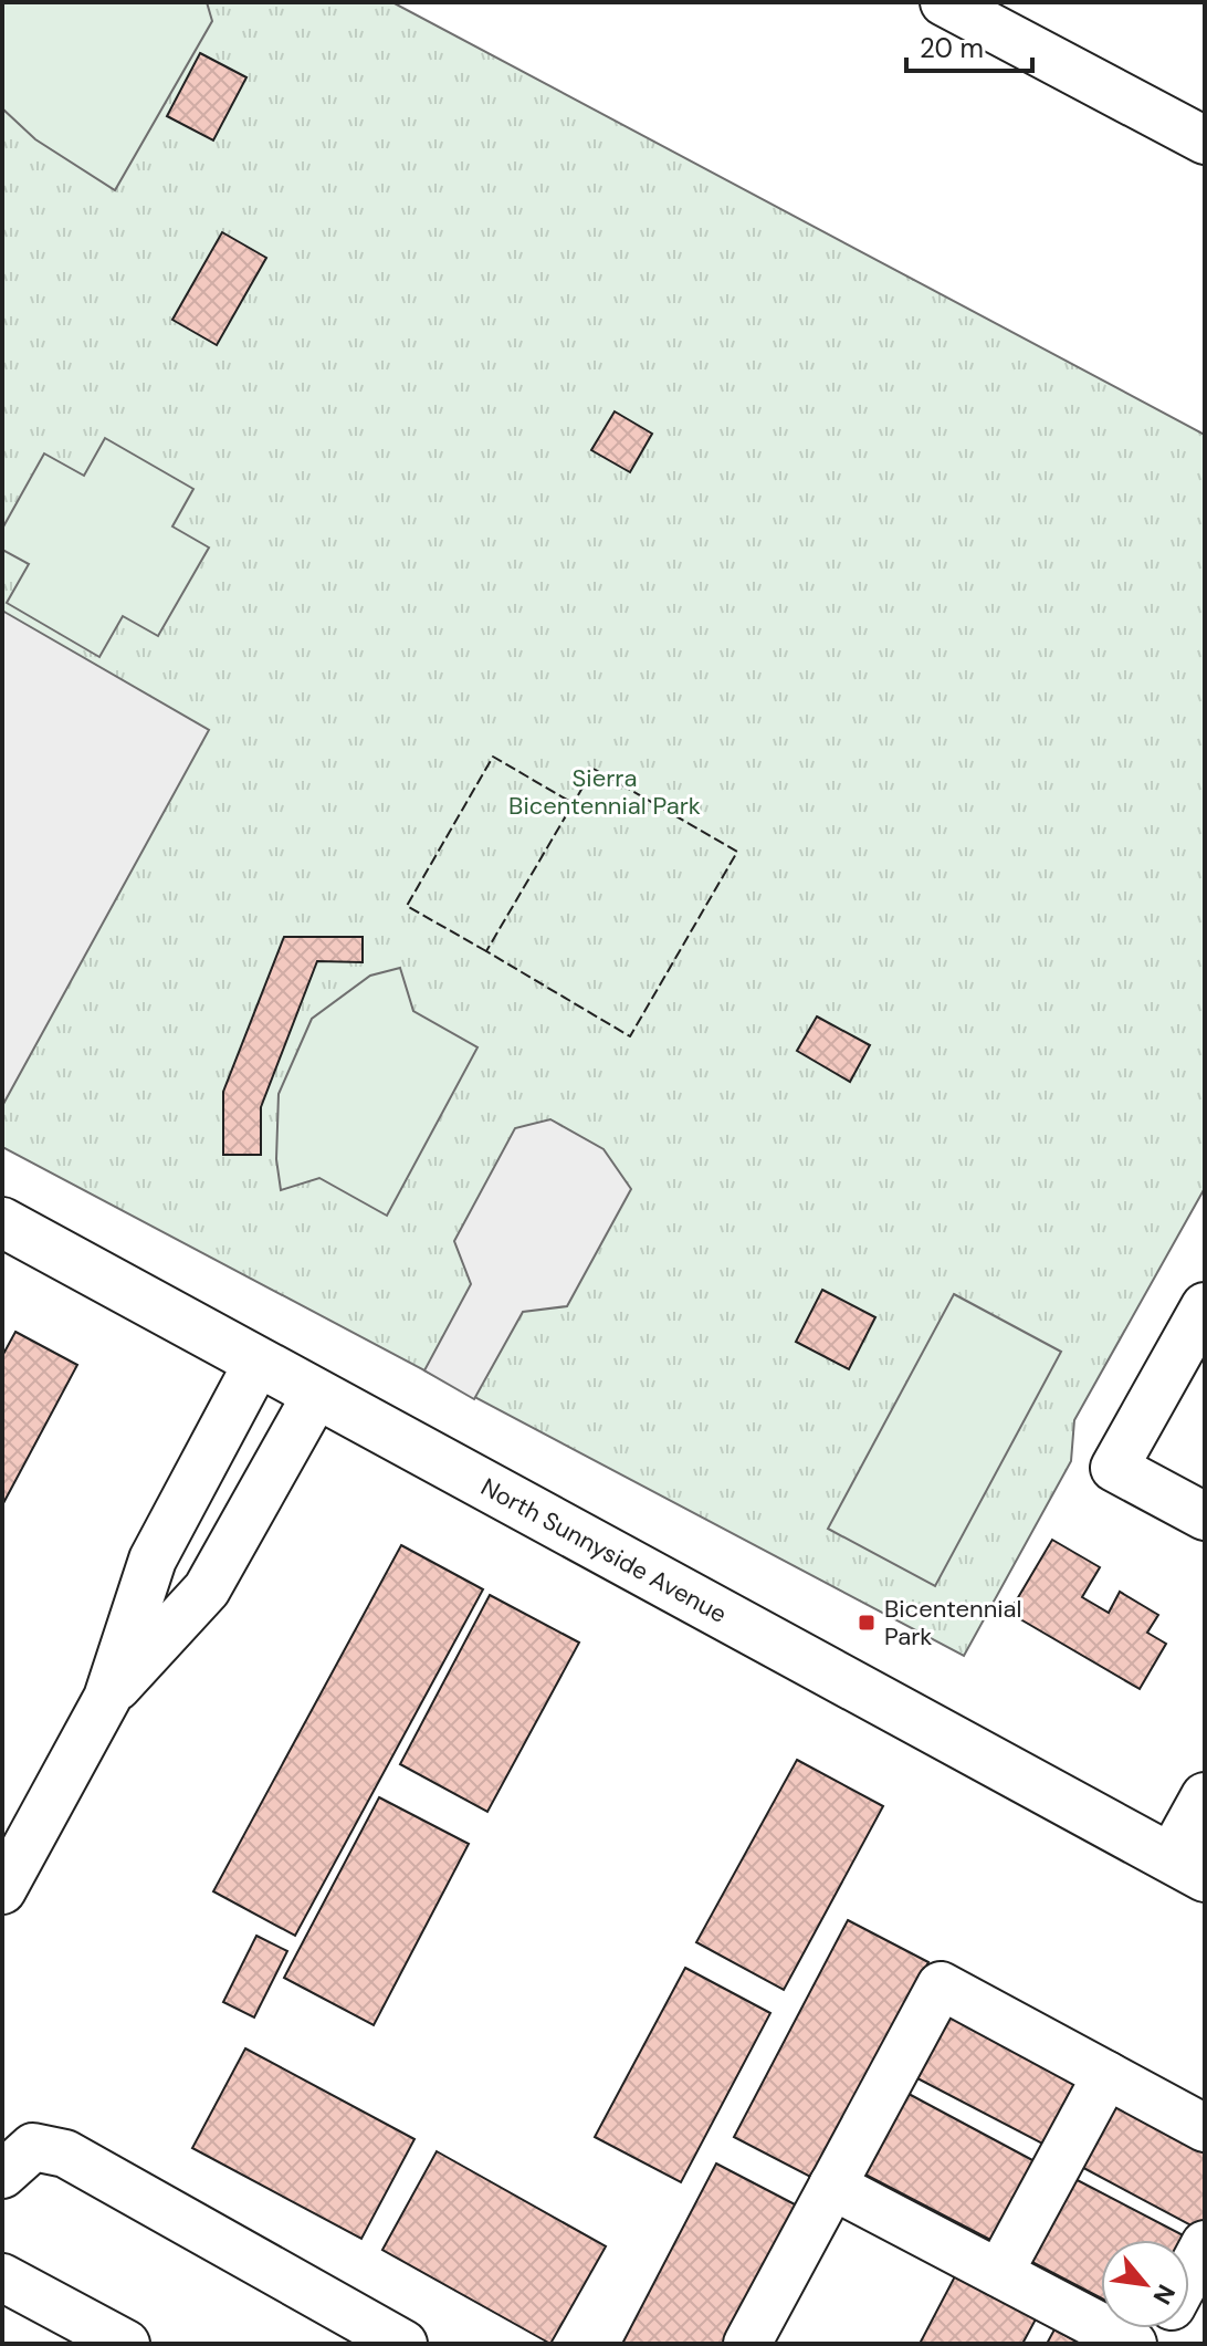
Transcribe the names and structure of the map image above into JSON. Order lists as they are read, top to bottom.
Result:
{
  "streets": {
    "main road": ["North Sunnyside Avenue"]
  },
  "parks": ["Sierra Bicentennial Park"],
  "places": {
    "transit": ["Bicentennial Park"]
  },
  "scale_bar": "20 m",
  "north": "bottom right"
}
